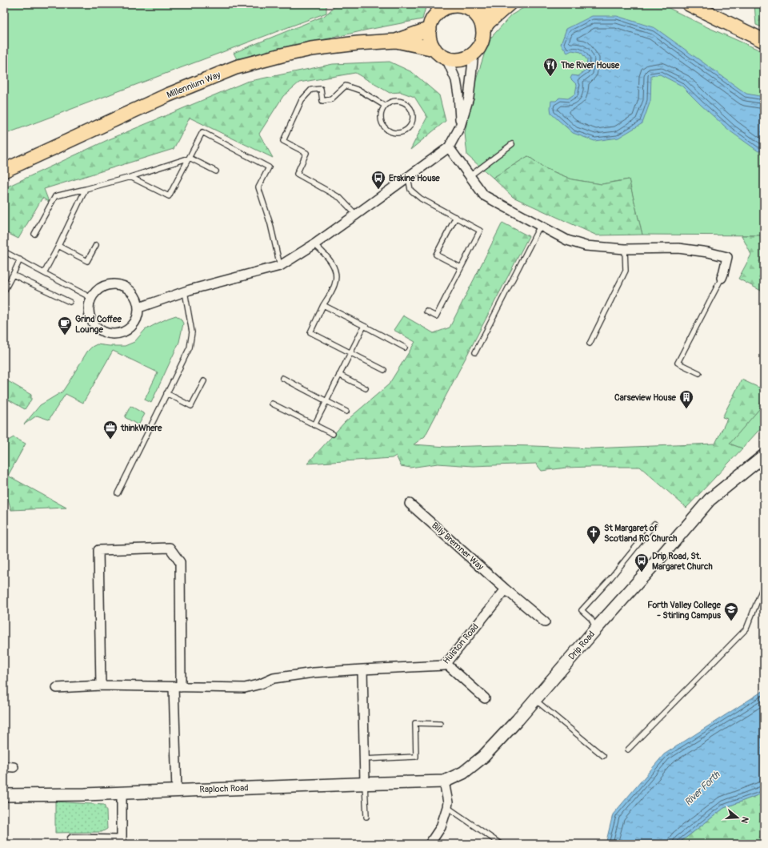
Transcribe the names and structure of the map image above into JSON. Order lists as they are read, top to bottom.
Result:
{
  "streets": {
    "main road": ["Millennium Way"],
    "street": [
      "Billy Bremner Way",
      "Hulston Road",
      "Drip Road",
      "Raploch Road"
    ]
  },
  "crossings": [
    ["Billy Bremner Way", "Hulston Road"],
    ["Drip Road", "Raploch Road"]
  ],
  "water": ["River Forth"],
  "places": {
    "restaurant": ["The River House"],
    "bus stop": ["Erskine House", "Drip Road, St. Margaret Church"],
    "cafe": ["Grind Coffee Lounge"],
    "building": ["Carseview House"],
    "office": ["thinkWhere"],
    "church": ["St Margaret of Scotland RC Church"],
    "school or university": ["Forth Valley College - Stirling Campus"]
  },
  "north": "right"
}
